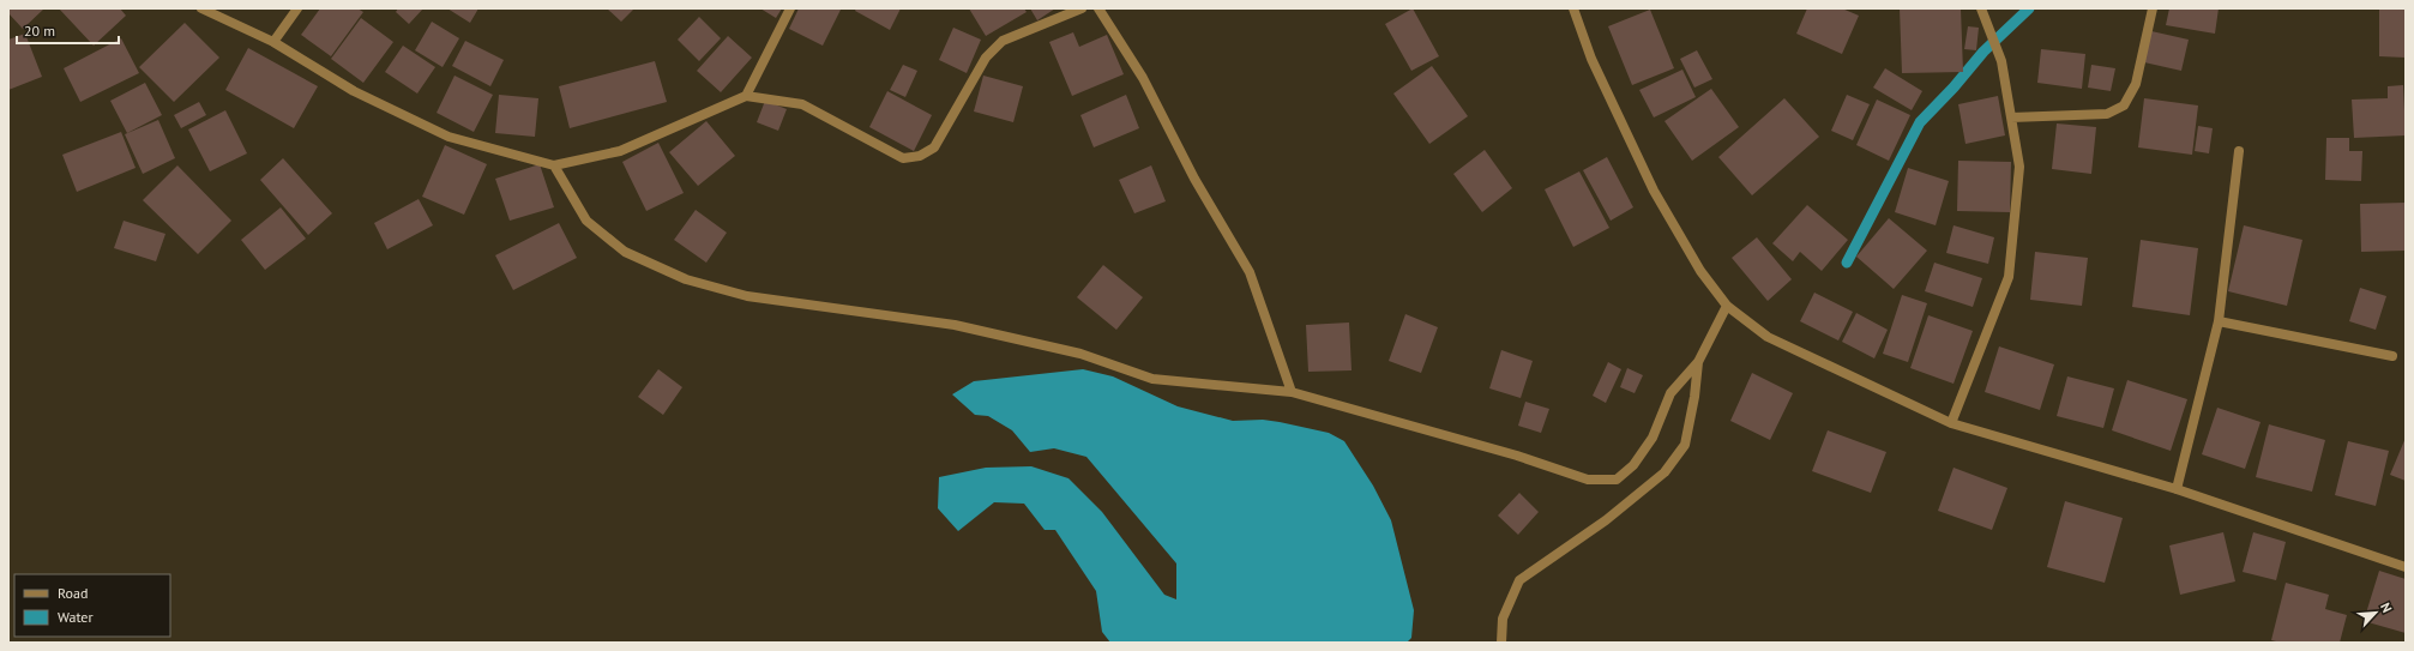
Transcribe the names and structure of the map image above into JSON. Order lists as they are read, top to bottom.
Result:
{
  "legend": ["Road", "Water"],
  "scale_bar": "20 m",
  "north": "top right"
}
